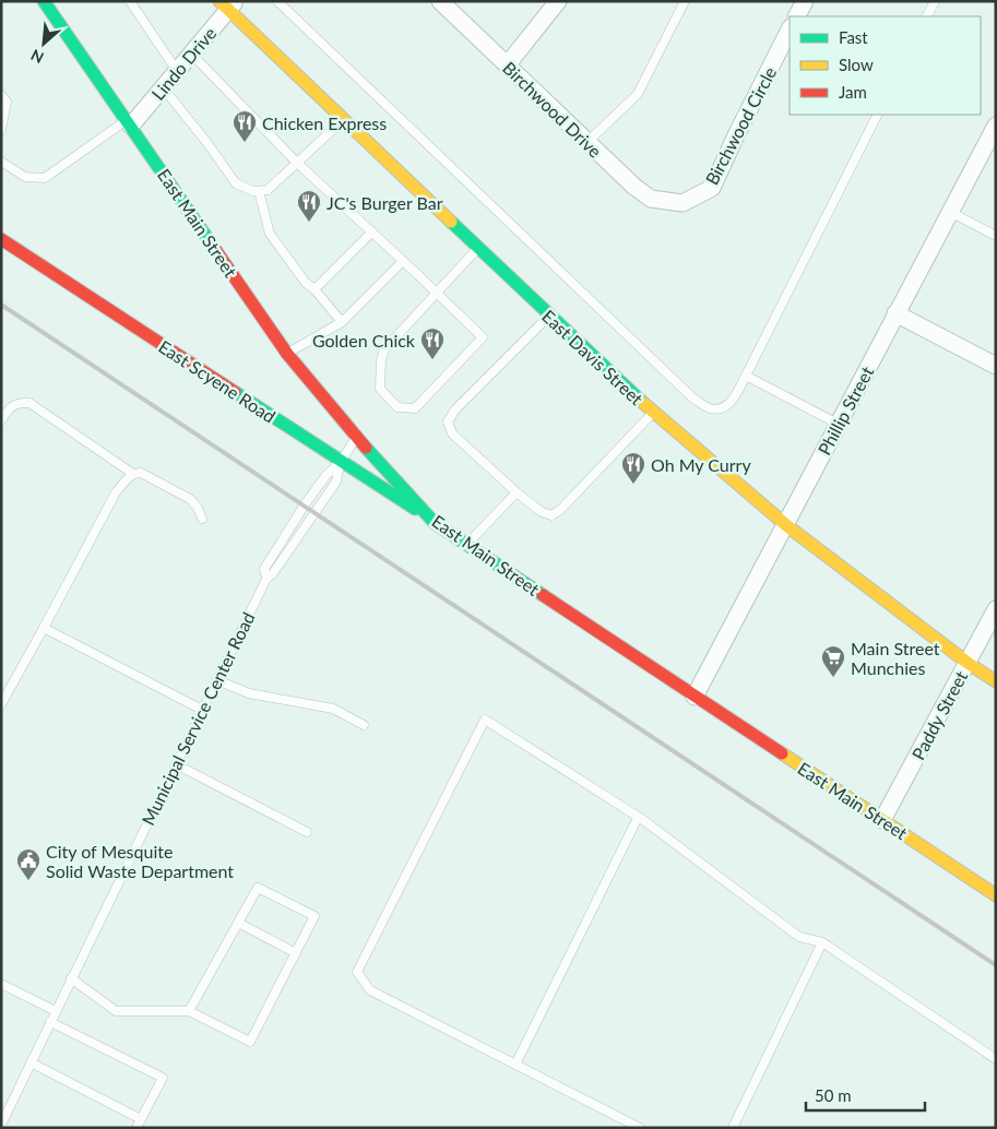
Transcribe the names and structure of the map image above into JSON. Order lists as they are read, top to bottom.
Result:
{
  "streets": {
    "main road": ["East Main Street", "East Davis Street", "East Scyene Road"],
    "street": [
      "Lindo Drive",
      "Birchwood Drive",
      "Birchwood Circle",
      "Phillip Street",
      "Paddy Street"
    ],
    "lane": ["Municipal Service Center Road"]
  },
  "crossings": [
    ["Lindo Drive", "East Main Street"],
    ["Lindo Drive", "East Davis Street"],
    ["Birchwood Drive", "Birchwood Circle"],
    ["East Main Street", "East Scyene Road"],
    ["East Main Street", "Phillip Street"],
    ["East Main Street", "Paddy Street"],
    ["East Main Street", "Municipal Service Center Road"],
    ["East Davis Street", "Phillip Street"],
    ["East Davis Street", "Paddy Street"],
    ["East Scyene Road", "Municipal Service Center Road"]
  ],
  "places": {
    "restaurant": [
      "Chicken Express",
      "JC's Burger Bar",
      "Golden Chick",
      "Oh My Curry"
    ],
    "supermarket": ["Main Street Munchies"],
    "public building": ["City of Mesquite Solid Waste Department"]
  },
  "legend": ["Fast", "Slow", "Jam"],
  "scale_bar": "50 m",
  "north": "bottom left"
}
